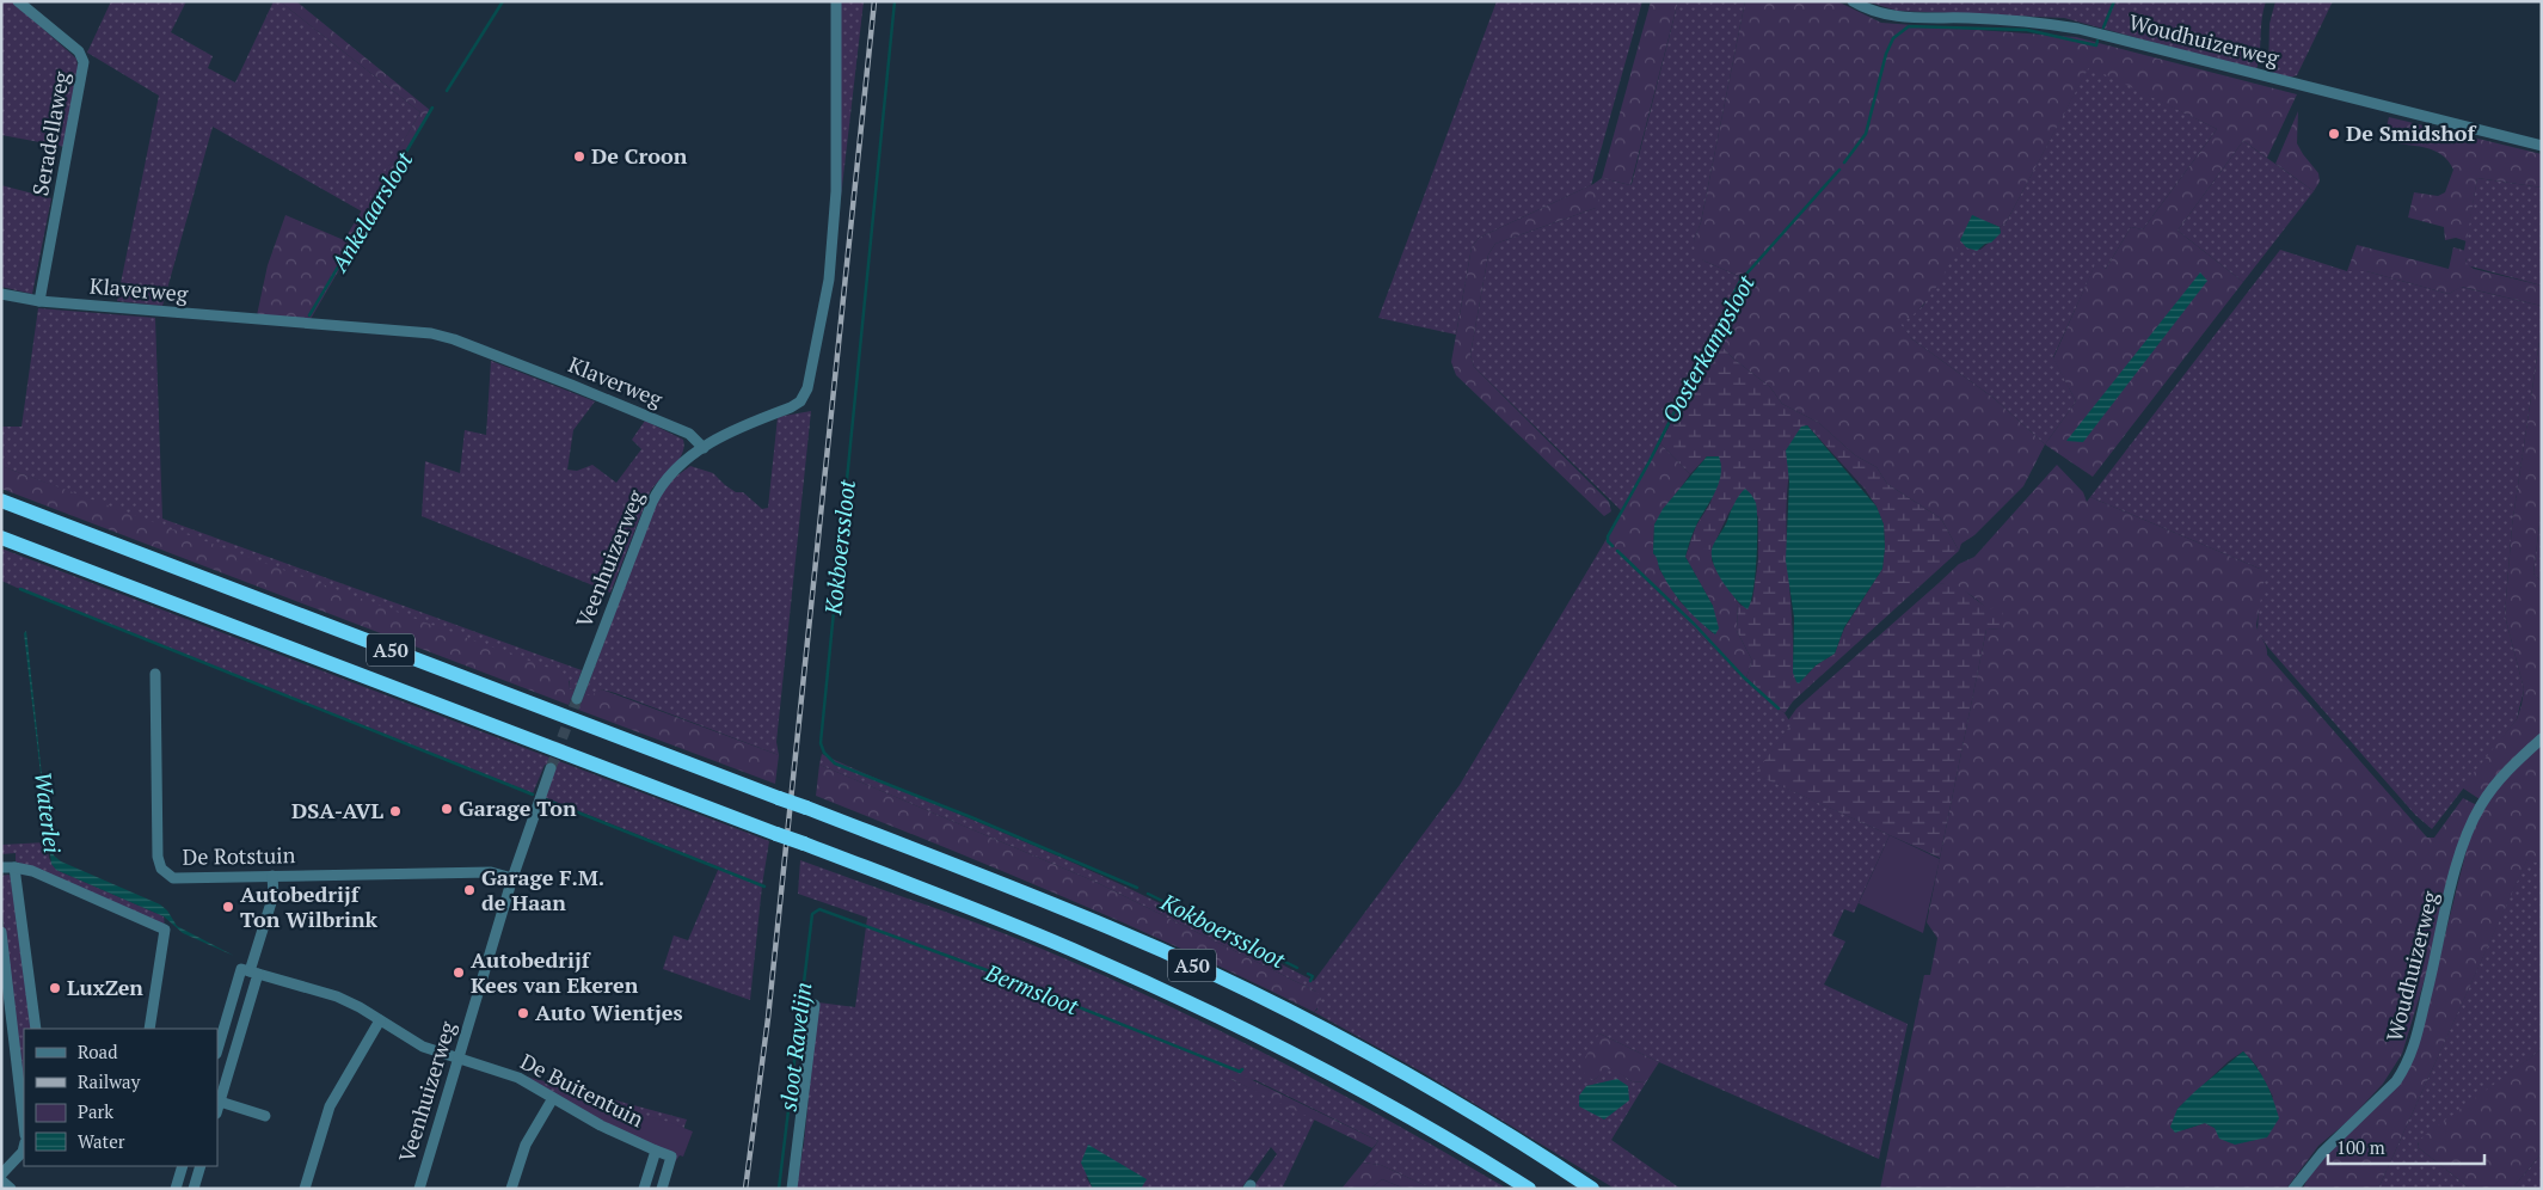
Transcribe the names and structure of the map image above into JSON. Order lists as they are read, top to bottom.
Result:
{
  "streets": {
    "highway": ["A50"],
    "street": [
      "Woudhuizerweg",
      "Seradellaweg",
      "Klaverweg",
      "Veenhuizerweg",
      "De Rotstuin",
      "De Buitentuin"
    ]
  },
  "crossings": [
    ["Seradellaweg", "Klaverweg"],
    ["Klaverweg", "Veenhuizerweg"],
    ["Veenhuizerweg", "De Rotstuin"],
    ["Veenhuizerweg", "De Buitentuin"]
  ],
  "water": [
    "Ankelaarsloot",
    "Oosterkampsloot",
    "Kokboerssloot",
    "Waterlei",
    "Bermsloot",
    "sloot Ravelijn"
  ],
  "places": [
    "De Smidshof",
    "De Croon",
    "Garage Ton",
    "DSA-AVL",
    "Garage F.M. de Haan",
    "Autobedrijf Ton Wilbrink",
    "Autobedrijf Kees van Ekeren",
    "LuxZen",
    "Auto Wientjes"
  ],
  "legend": [
    "Road",
    "Railway",
    "Park",
    "Water"
  ],
  "scale_bar": "100 m"
}
